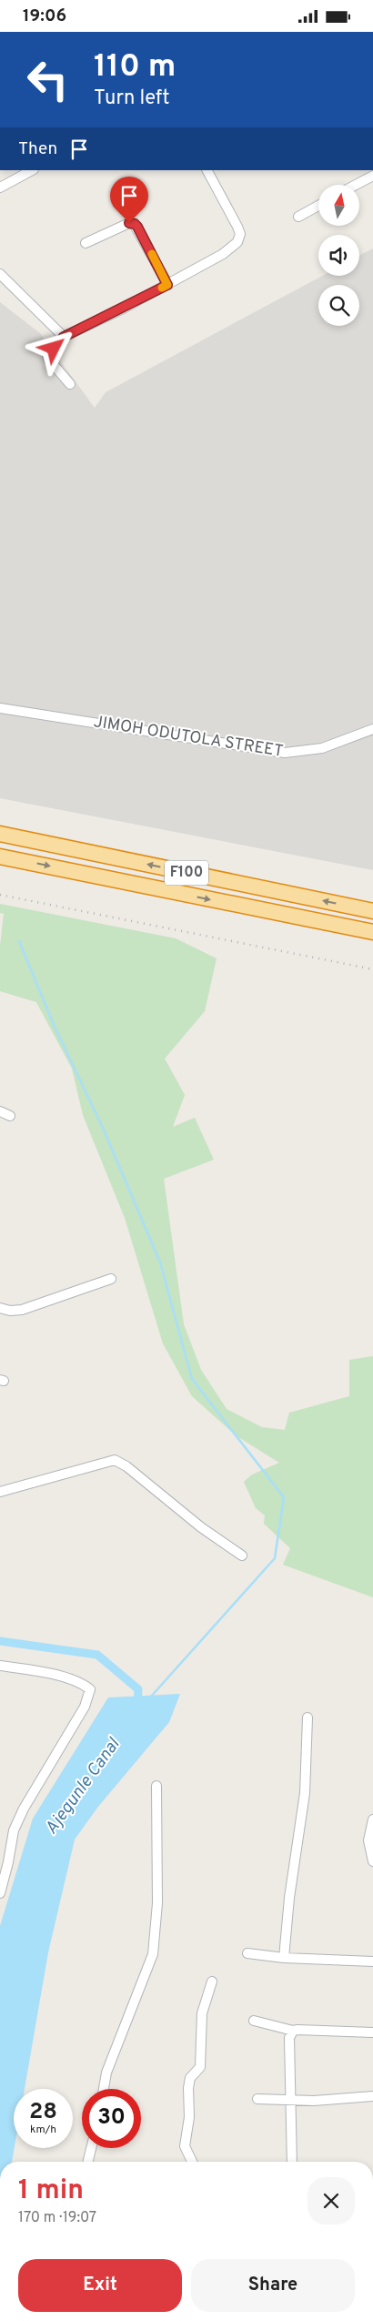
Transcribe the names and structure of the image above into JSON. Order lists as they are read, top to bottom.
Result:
{
  "streets": {
    "highway": ["F100"],
    "street": ["JIMOH ODUTOLA STREET"]
  },
  "water": ["Ajegunle Canal"],
  "north": "top",
  "page": {
    "status": "19:06",
    "turn": ["110 m", "Turn left"],
    "then": "Then",
    "speed": "28 km/h",
    "limit": "30",
    "heading": ["1 min", "170 m · 19:07"],
    "buttons": ["Exit", "Share"]
  }
}
